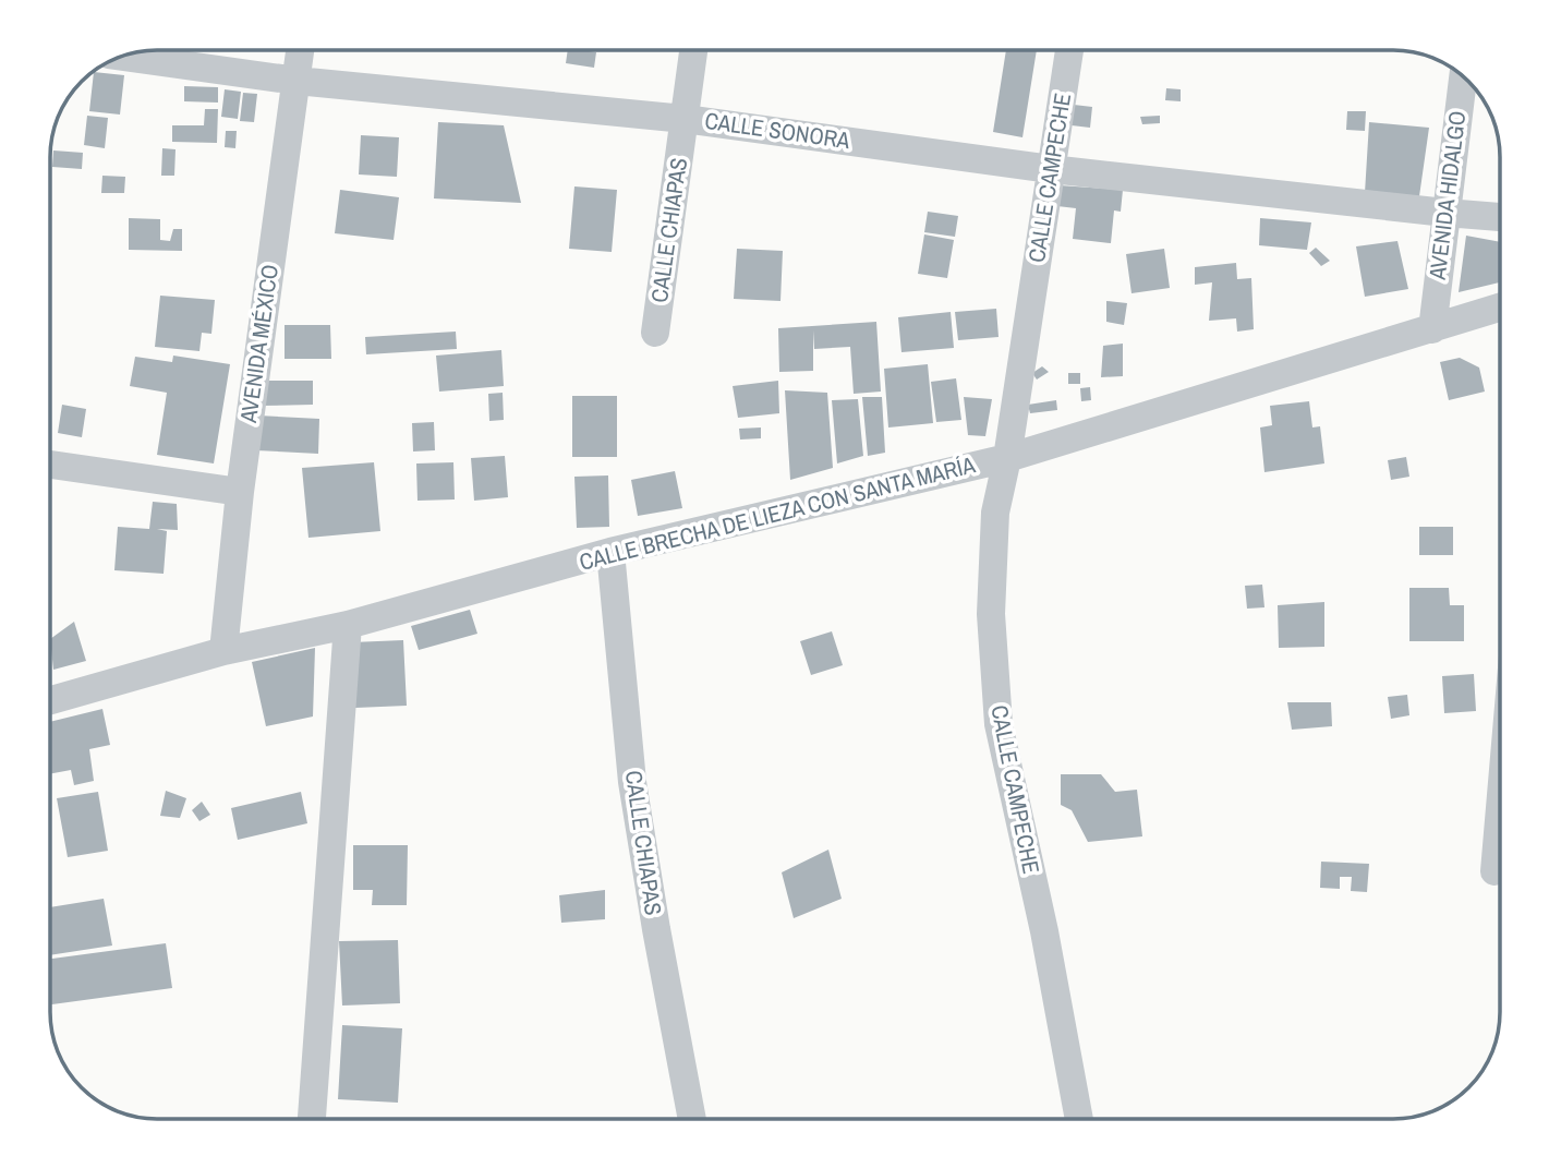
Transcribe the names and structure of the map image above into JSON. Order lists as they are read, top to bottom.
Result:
{
  "streets": {
    "street": [
      "CALLE SONORA",
      "CALLE CAMPECHE",
      "AVENIDA HIDALGO",
      "CALLE CHIAPAS",
      "AVENIDA MÉXICO",
      "CALLE BRECHA DE LIEZA CON SANTA MARÍA"
    ]
  },
  "crossings": [
    ["CALLE SONORA", "CALLE CAMPECHE"],
    ["CALLE SONORA", "AVENIDA HIDALGO"],
    ["CALLE SONORA", "CALLE CHIAPAS"],
    ["CALLE SONORA", "AVENIDA MÉXICO"],
    ["CALLE CAMPECHE", "CALLE BRECHA DE LIEZA CON SANTA MARÍA"],
    ["AVENIDA HIDALGO", "CALLE BRECHA DE LIEZA CON SANTA MARÍA"],
    ["CALLE CHIAPAS", "CALLE BRECHA DE LIEZA CON SANTA MARÍA"],
    ["AVENIDA MÉXICO", "CALLE BRECHA DE LIEZA CON SANTA MARÍA"]
  ]
}
